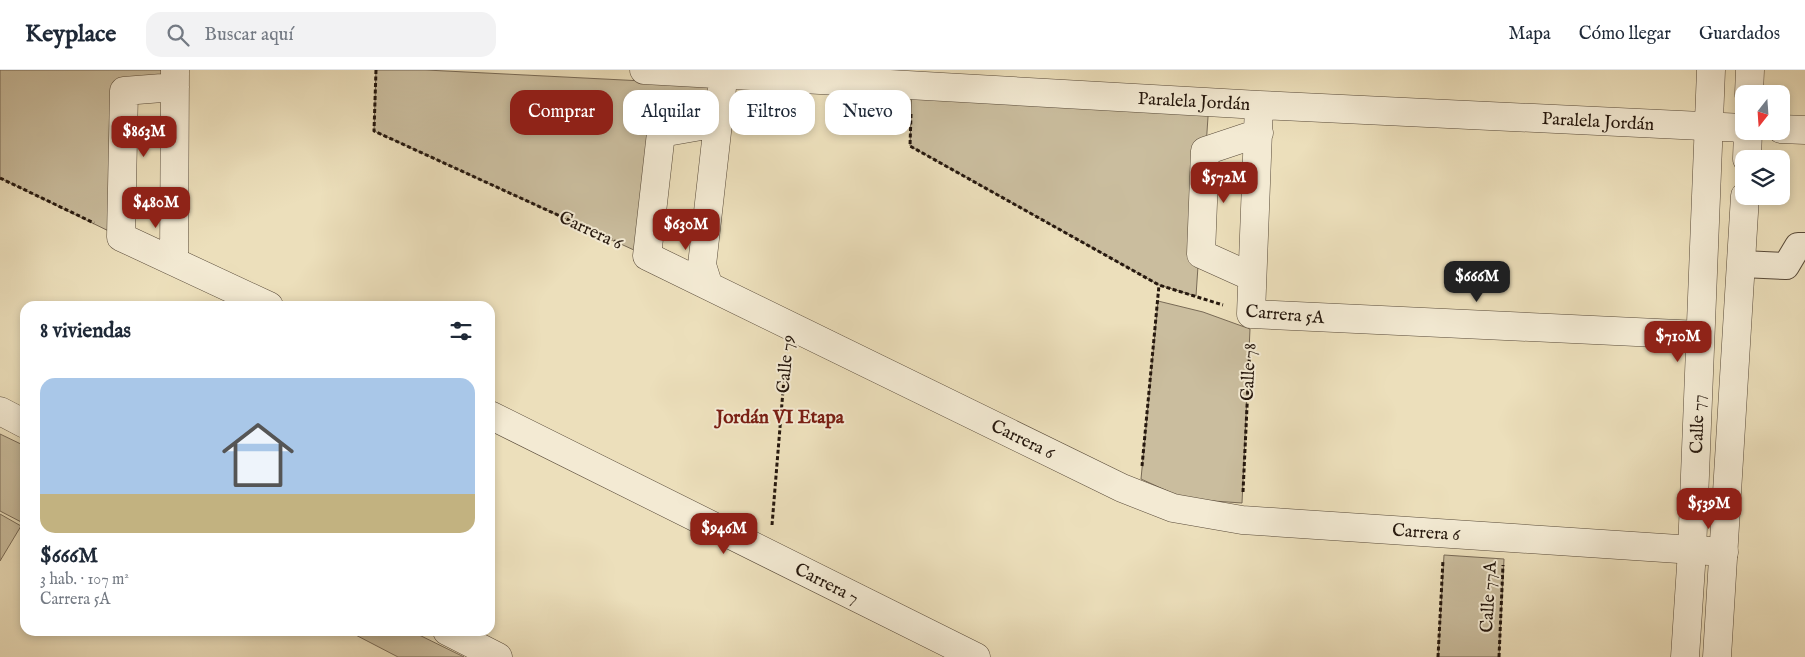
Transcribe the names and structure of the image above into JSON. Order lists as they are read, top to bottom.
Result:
{
  "streets": {
    "street": [
      "Paralela Jordán",
      "Carrera 6",
      "Carrera 5A",
      "Calle 77",
      "Carrera 7"
    ],
    "path": ["Calle 79", "Calle 78", "Calle 77A"]
  },
  "crossings": [
    ["Paralela Jordán", "Calle 77"],
    ["Carrera 6", "Calle 79"],
    ["Carrera 6", "Calle 78"],
    ["Carrera 6", "Calle 77"],
    ["Carrera 6", "Calle 77A"],
    ["Carrera 5A", "Calle 78"],
    ["Carrera 5A", "Calle 77"],
    ["Calle 79", "Carrera 7"]
  ],
  "districts": ["Jordán VI Etapa"],
  "north": "bottom",
  "page": {
    "header": "Keyplace",
    "search": "Buscar aquí",
    "nav": ["Mapa", "Cómo llegar", "Guardados"],
    "chip": [
      "Comprar",
      "Alquilar",
      "Filtros",
      "Nuevo"
    ],
    "price": [
      "$863M",
      "$572M",
      "$480M",
      "$630M",
      "$666M",
      "$710M",
      "$539M",
      "$946M"
    ],
    "heading": "8 viviendas",
    "list": [
      {
        "name": "$666M",
        "note": "3 hab. · 107 m² · Carrera 5A"
      }
    ]
  }
}
